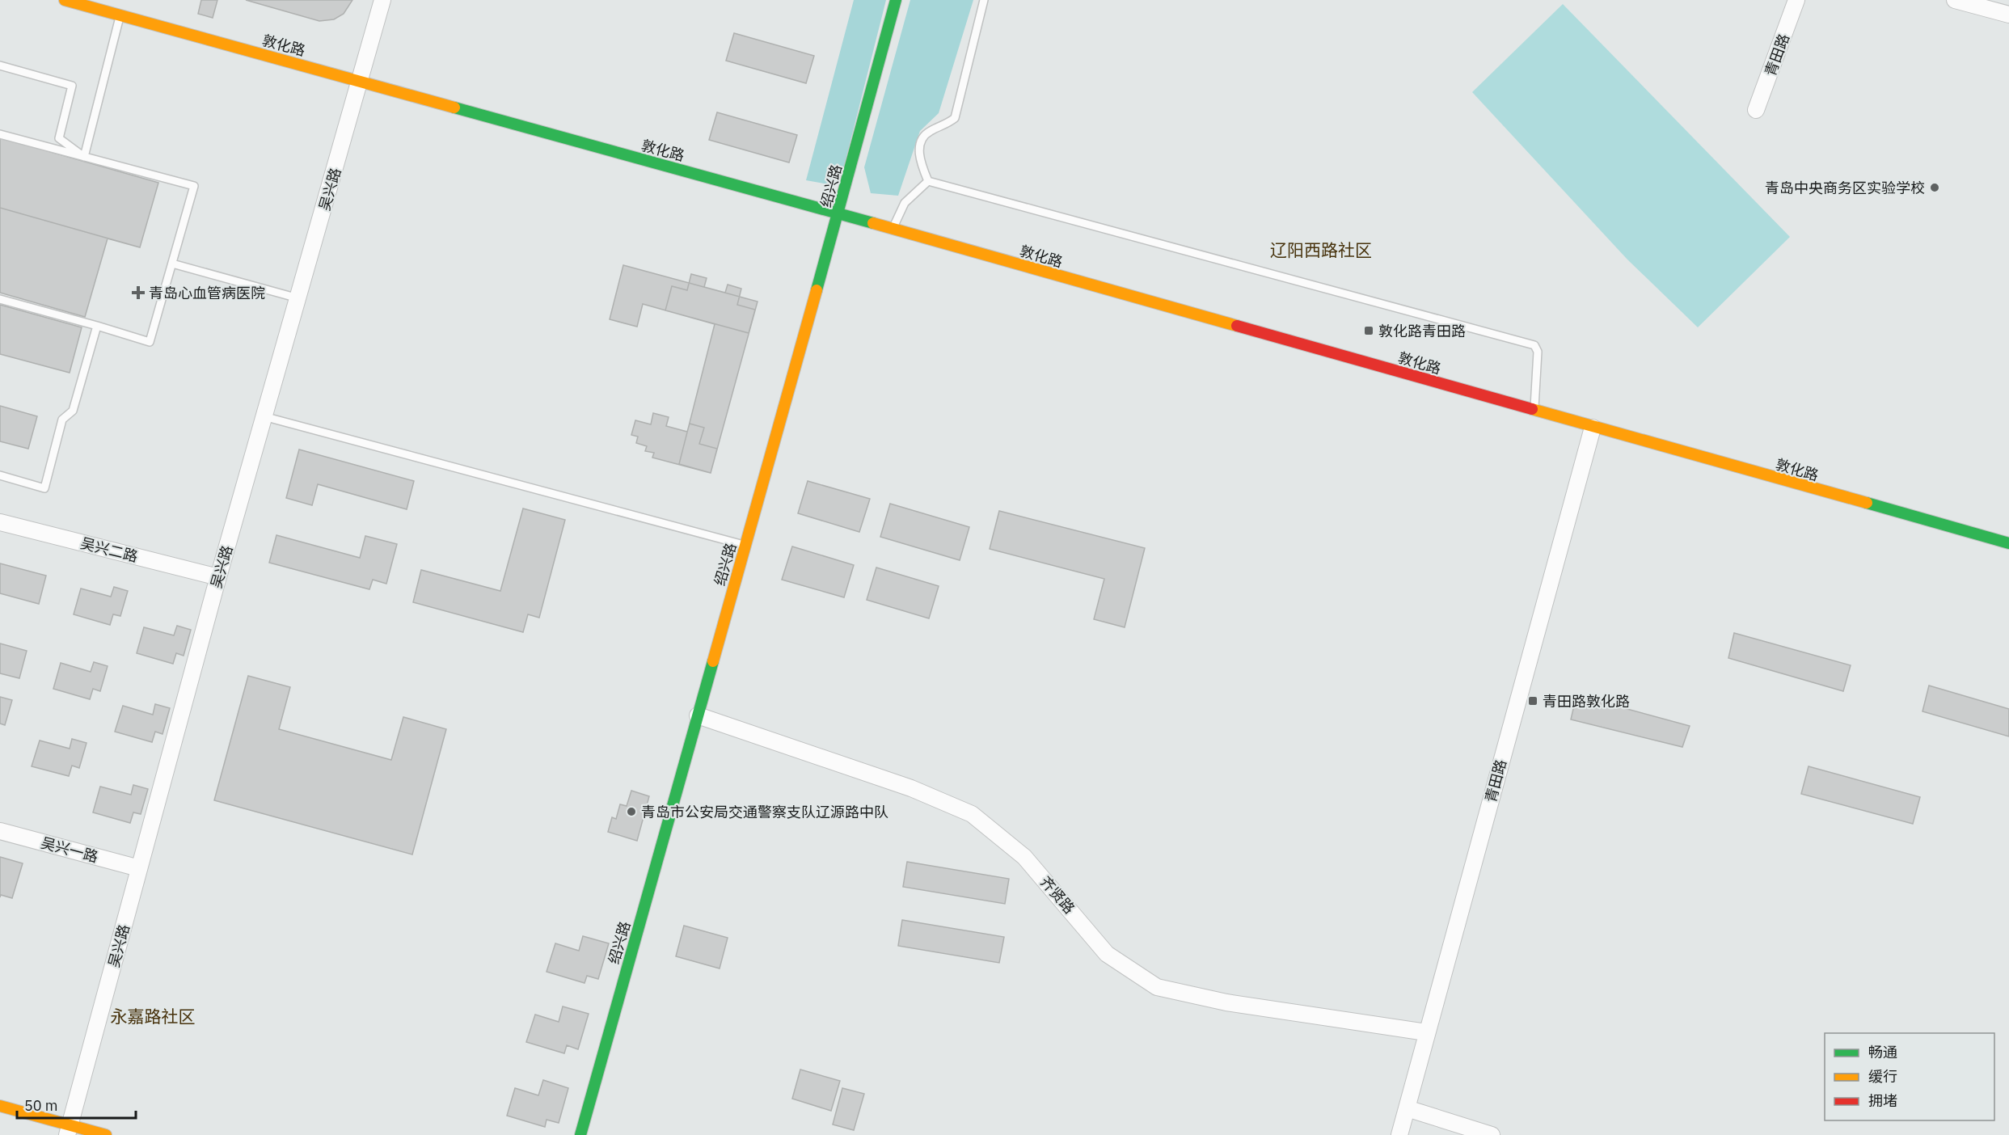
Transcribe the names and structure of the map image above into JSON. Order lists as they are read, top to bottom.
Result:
{
  "streets": {
    "main road": ["敦化路", "绍兴路"],
    "street": [
      "青田路",
      "吴兴路",
      "吴兴二路",
      "吴兴一路",
      "齐贤路"
    ]
  },
  "crossings": [
    ["敦化路", "青田路"],
    ["敦化路", "绍兴路"],
    ["敦化路", "吴兴路"],
    ["青田路", "齐贤路"],
    ["绍兴路", "齐贤路"],
    ["吴兴路", "吴兴二路"],
    ["吴兴路", "吴兴一路"]
  ],
  "districts": ["辽阳西路社区", "永嘉路社区"],
  "places": {
    "other": ["青岛中央商务区实验学校", "青岛市公安局交通警察支队辽源路中队"],
    "health": ["青岛心血管病医院"],
    "transit": ["敦化路青田路", "青田路敦化路"]
  },
  "legend": ["畅通", "缓行", "拥堵"],
  "scale_bar": "50 m"
}
